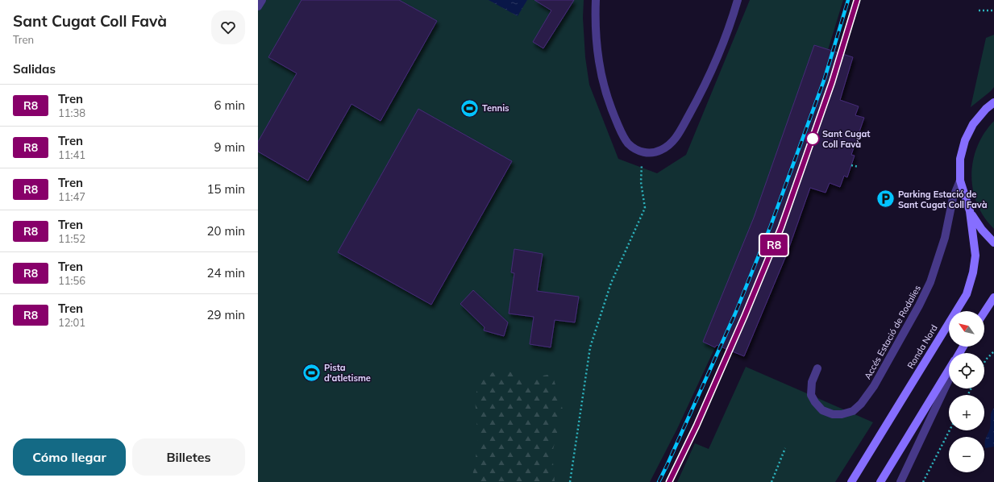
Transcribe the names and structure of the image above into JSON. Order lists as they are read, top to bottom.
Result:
{
  "streets": {
    "main road": ["Ronda Nord"],
    "street": ["Accés Estació de Rodalies"]
  },
  "crossings": [
    ["Accés Estació de Rodalies", "Ronda Nord"]
  ],
  "places": {
    "sports": ["Tennis", "Pista d'atletisme"],
    "other": ["Sant Cugat Coll Favà"],
    "parking": ["Parking Estació de Sant Cugat Coll Favà"]
  },
  "north": "top left",
  "page": {
    "heading": [
      ["Sant Cugat Coll Favà", "Tren"],
      "Salidas"
    ],
    "on_map": "R8",
    "list": [
      {
        "mark": "R8",
        "name": "Tren",
        "note": "11:38",
        "value": "6 min"
      },
      {
        "mark": "R8",
        "name": "Tren",
        "note": "11:41",
        "value": "9 min"
      },
      {
        "mark": "R8",
        "name": "Tren",
        "note": "11:47",
        "value": "15 min"
      },
      {
        "mark": "R8",
        "name": "Tren",
        "note": "11:52",
        "value": "20 min"
      },
      {
        "mark": "R8",
        "name": "Tren",
        "note": "11:56",
        "value": "24 min"
      },
      {
        "mark": "R8",
        "name": "Tren",
        "note": "12:01",
        "value": "29 min"
      }
    ],
    "map_buttons": ["+", "−"],
    "buttons": ["Cómo llegar", "Billetes"]
  }
}
